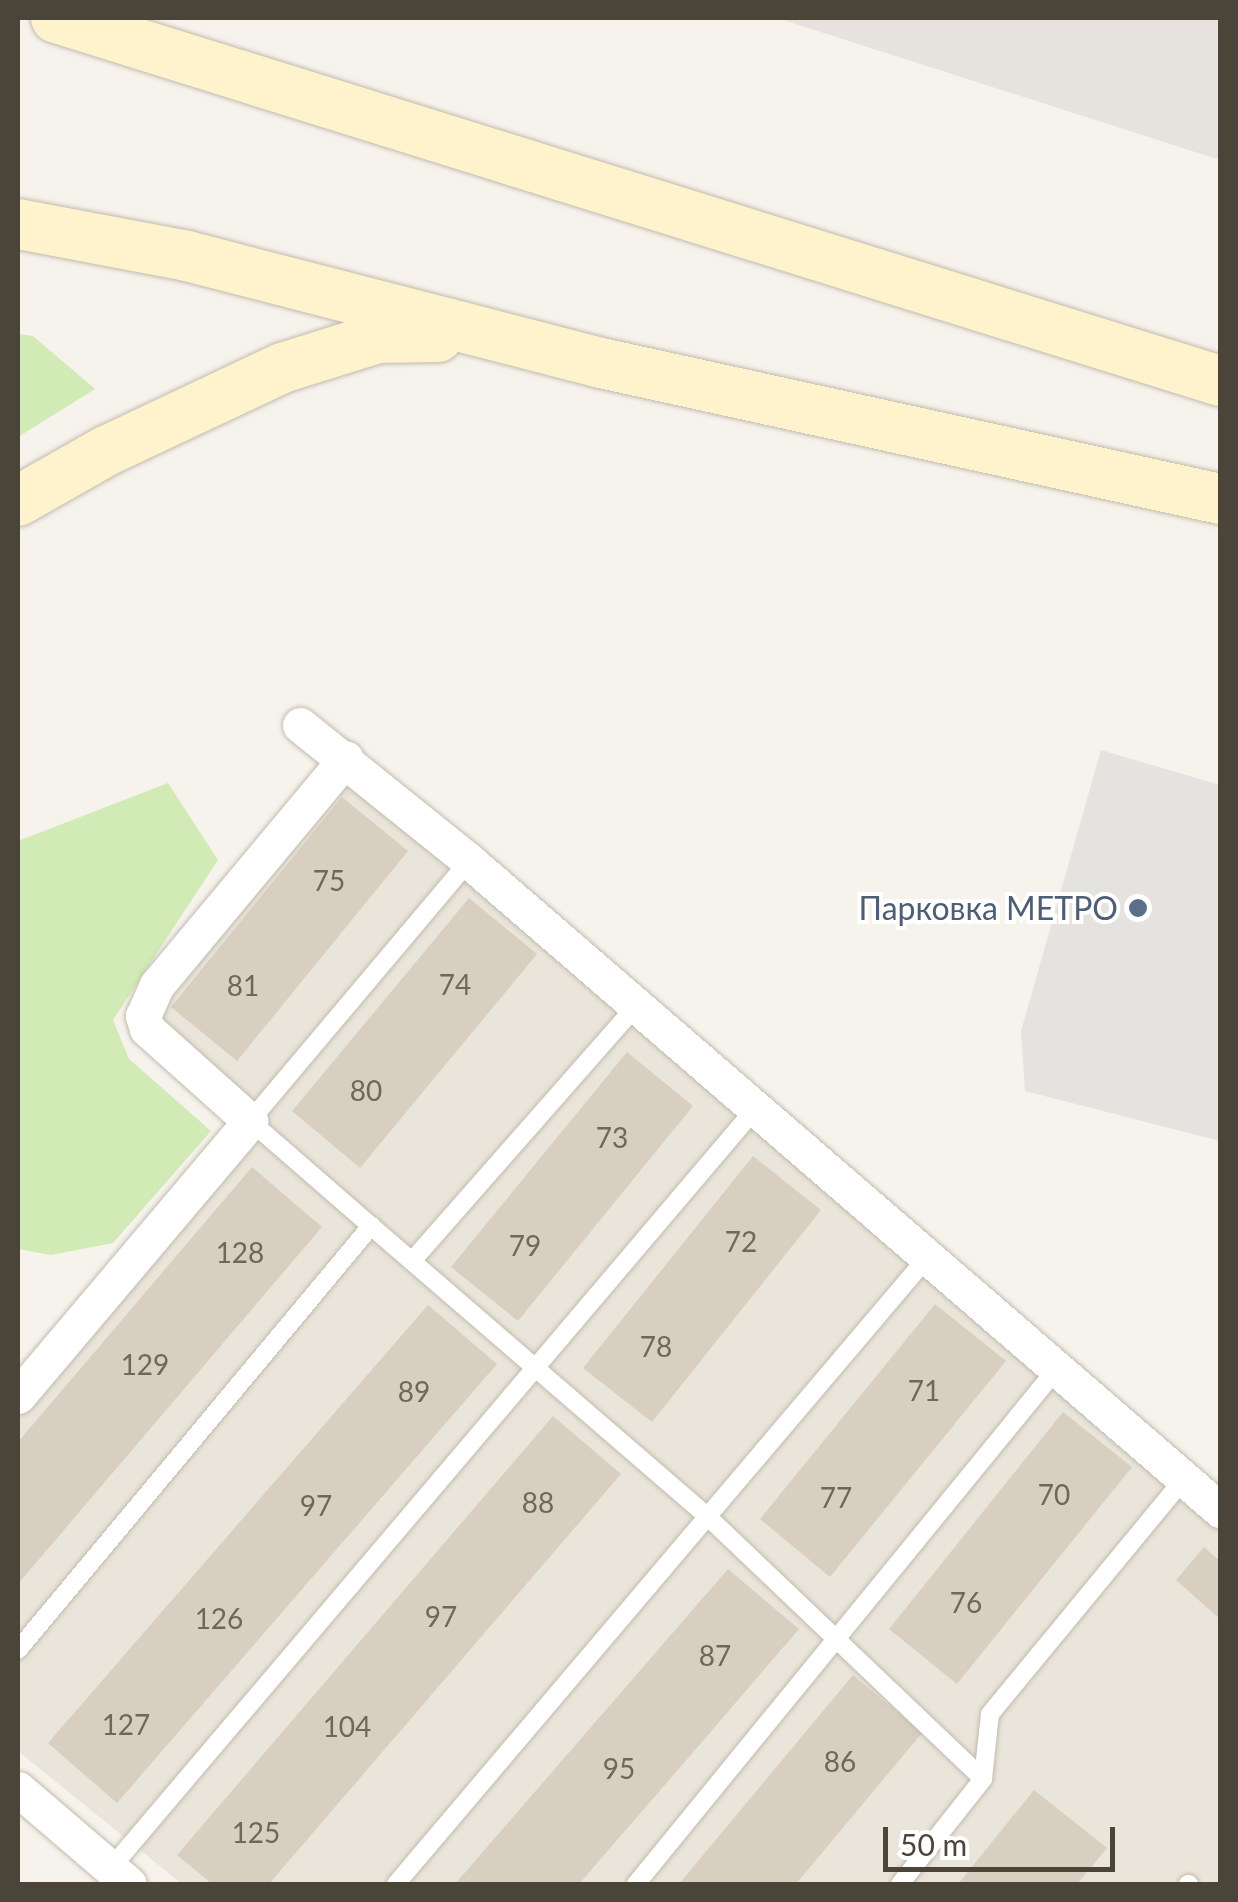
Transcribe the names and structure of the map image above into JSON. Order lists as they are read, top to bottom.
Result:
{
  "places": ["Парковка МЕТРО"],
  "house_numbers": [
    "75",
    "74",
    "81",
    "80",
    "73",
    "72",
    "79",
    "128",
    "78",
    "129",
    "71",
    "89",
    "70",
    "77",
    "88",
    "97",
    "76",
    "97",
    "126",
    "87",
    "127",
    "104",
    "86",
    "95",
    "125"
  ],
  "scale_bar": "50 m"
}
